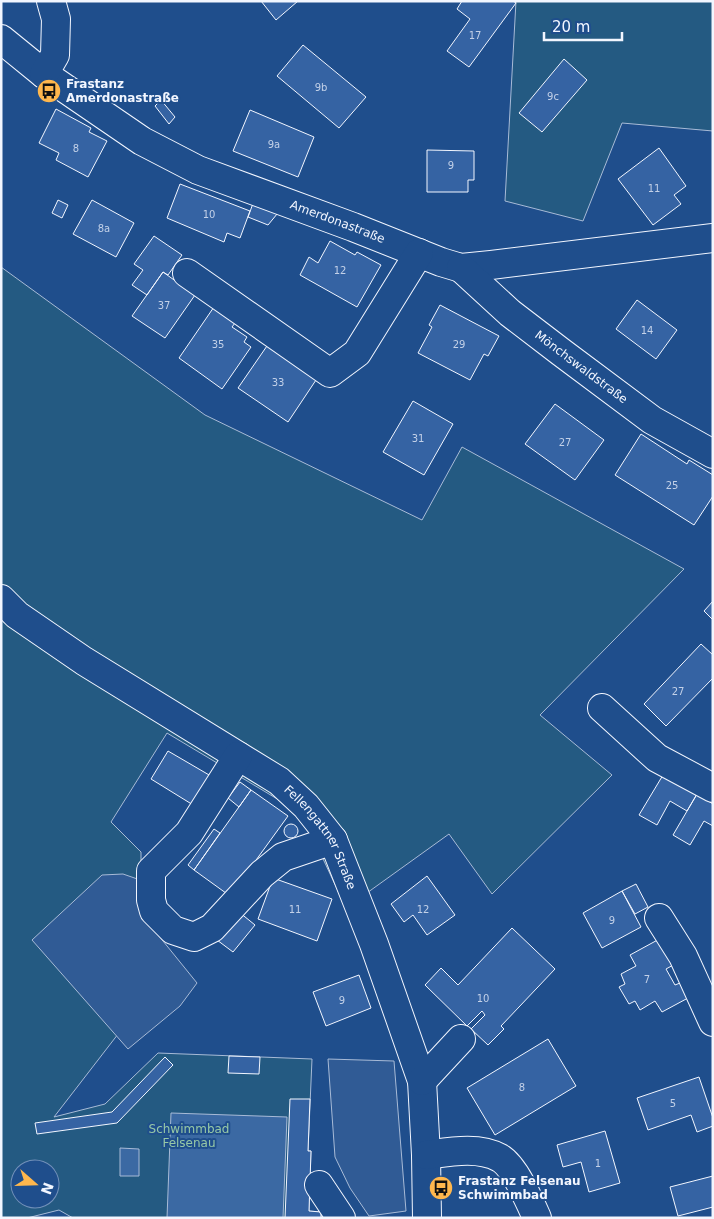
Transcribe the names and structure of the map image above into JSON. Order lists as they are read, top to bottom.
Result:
{
  "streets": {
    "street": ["Amerdonastraße", "Mönchswaldstraße", "Fellengattner Straße"]
  },
  "crossings": [
    ["Amerdonastraße", "Mönchswaldstraße"]
  ],
  "parks": ["Schwimmbad Felsenau"],
  "places": {
    "bus stop": ["Frastanz Amerdonastraße", "Frastanz Felsenau Schwimmbad"]
  },
  "house_numbers": [
    "17",
    "9b",
    "9c",
    "9a",
    "8",
    "9",
    "11",
    "10",
    "8a",
    "12",
    "37",
    "14",
    "35",
    "29",
    "33",
    "31",
    "27",
    "25",
    "27",
    "11",
    "12",
    "9",
    "7",
    "10",
    "9",
    "8",
    "5",
    "1"
  ],
  "scale_bar": "20 m",
  "north": "right"
}
